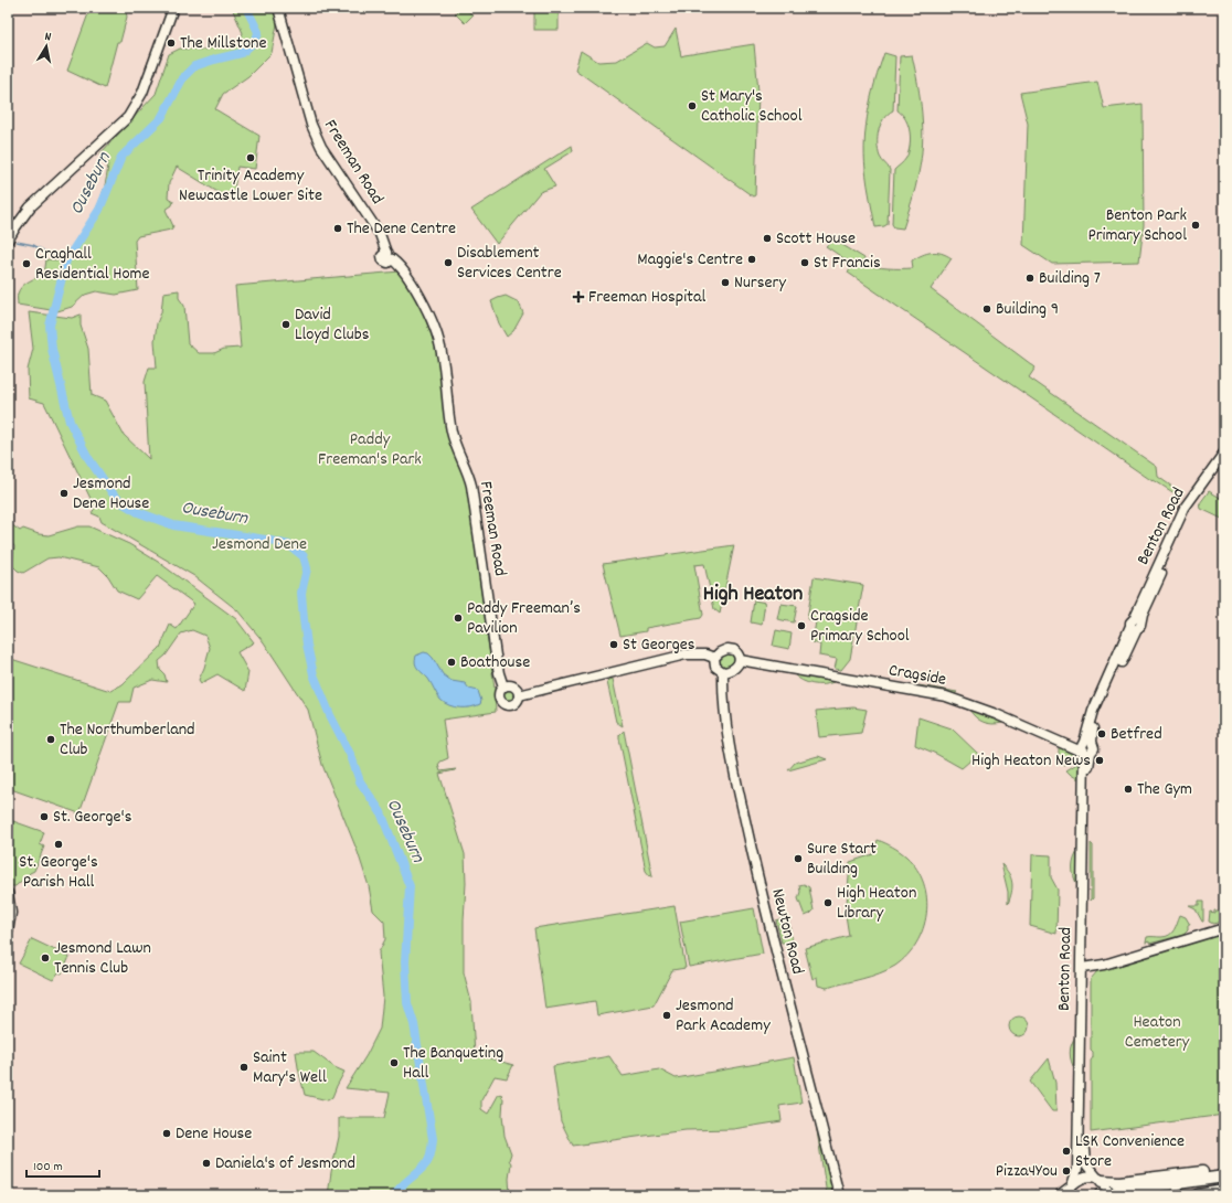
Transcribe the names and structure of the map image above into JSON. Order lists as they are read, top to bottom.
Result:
{
  "streets": {
    "street": [
      "Freeman Road",
      "Benton Road",
      "Cragside",
      "Newton Road"
    ]
  },
  "crossings": [
    ["Benton Road", "Cragside"],
    ["Cragside", "Newton Road"]
  ],
  "districts": ["High Heaton"],
  "water": ["Ouseburn"],
  "parks": ["Paddy Freeman's Park", "Jesmond Dene", "Heaton Cemetery"],
  "places": {
    "other": [
      "The Millstone",
      "St Mary's Catholic School",
      "Trinity Academy Newcastle Lower Site",
      "Benton Park Primary School",
      "The Dene Centre",
      "Scott House",
      "Maggie's Centre",
      "Disablement Services Centre",
      "St Francis",
      "Craghall Residential Home",
      "Building 7",
      "Nursery",
      "Building 9",
      "David Lloyd Clubs",
      "Jesmond Dene House",
      "Paddy Freeman’s Pavilion",
      "Cragside Primary School",
      "St Georges",
      "Boathouse",
      "Betfred",
      "The Northumberland Club",
      "High Heaton News",
      "The Gym",
      "St. George's",
      "St. George's Parish Hall",
      "Sure Start Building",
      "High Heaton Library",
      "Jesmond Lawn Tennis Club",
      "Jesmond Park Academy",
      "The Banqueting Hall",
      "Saint Mary's Well",
      "Dene House",
      "LSK Convenience Store",
      "Daniela's of Jesmond",
      "Pizza4You"
    ],
    "health": ["Freeman Hospital"]
  },
  "scale_bar": "100 m",
  "north": "top"
}
